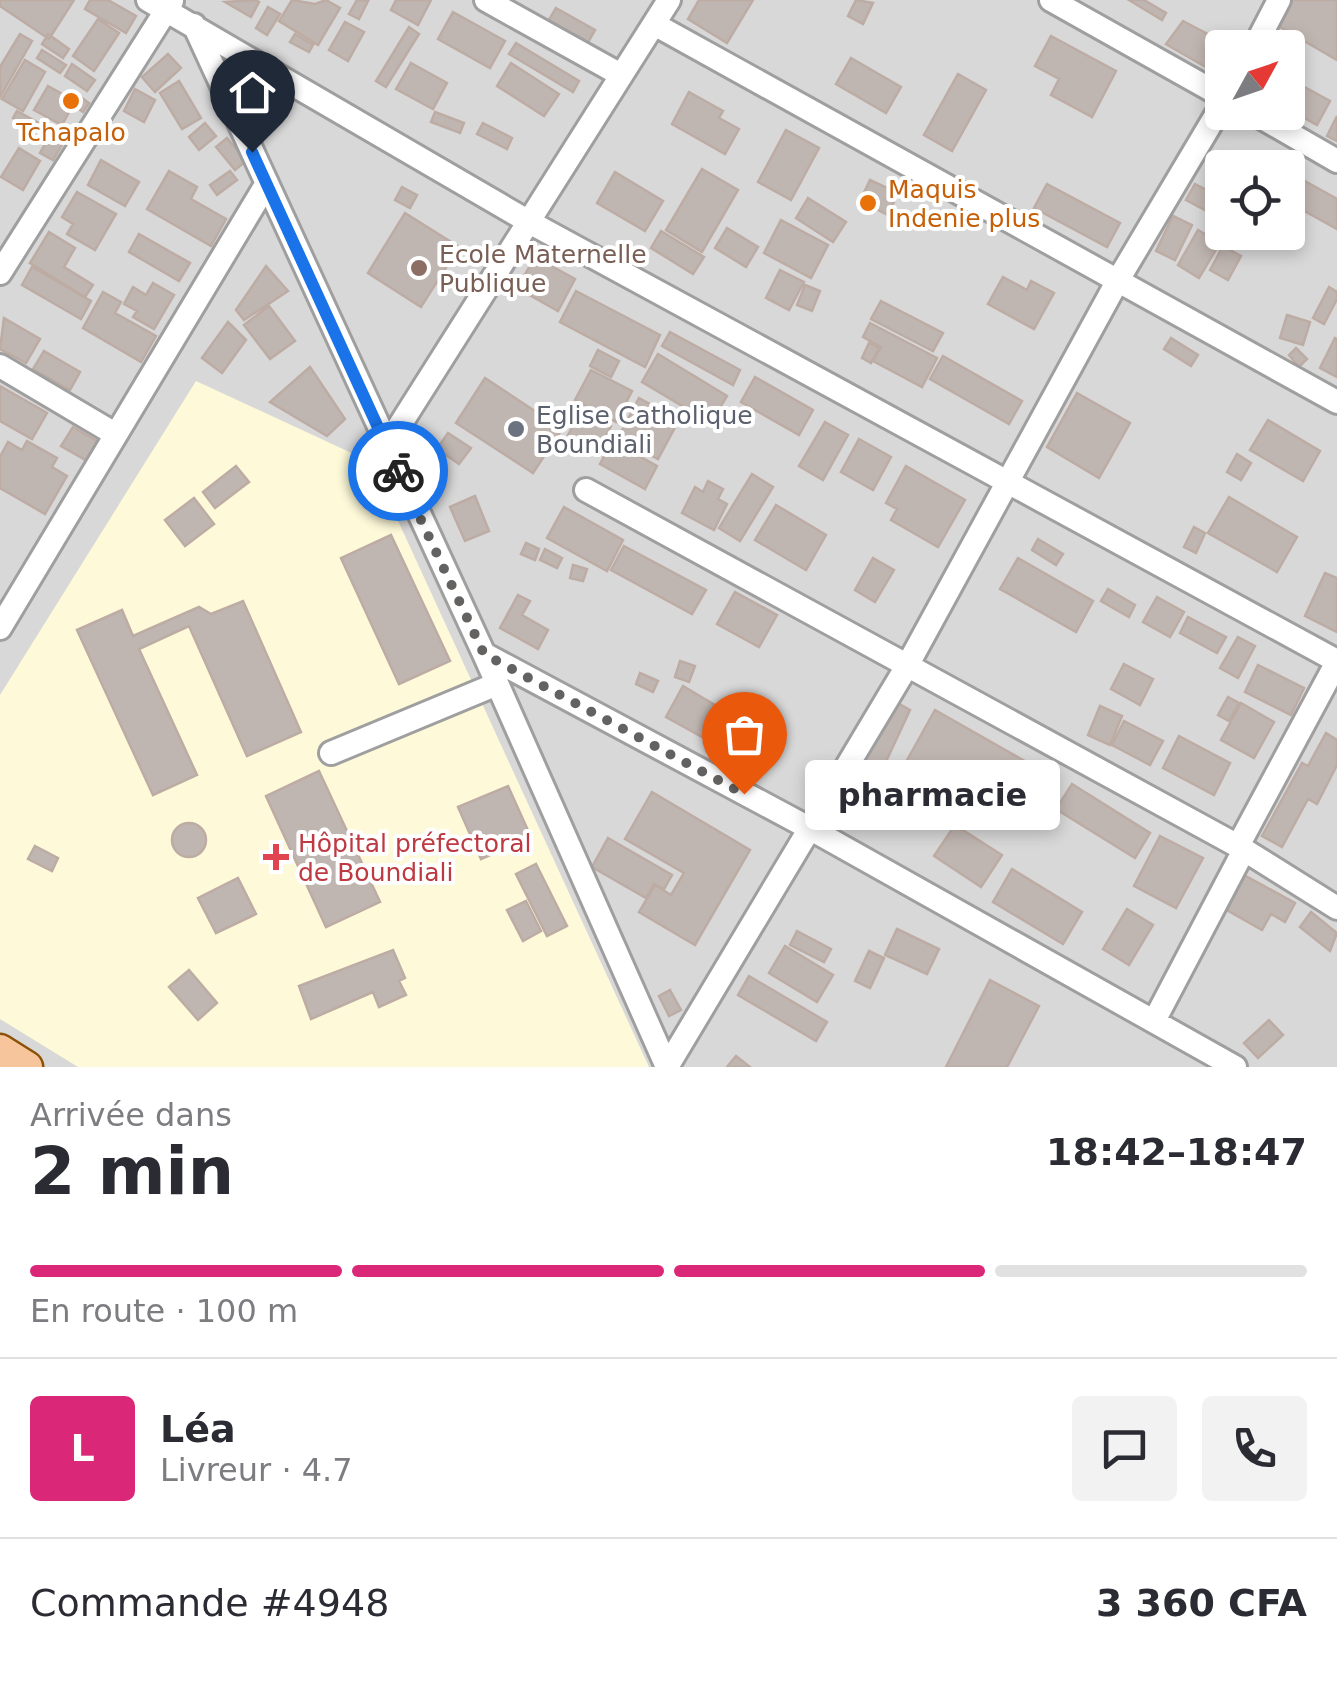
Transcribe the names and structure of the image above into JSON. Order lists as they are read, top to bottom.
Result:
{
  "places": {
    "other": [
      "Tchapalo",
      "Maquis Indenie plus",
      "Ecole Maternelle Publique",
      "Eglise Catholique Boundiali",
      "pharmacie"
    ],
    "health": ["Hôpital préfectoral de Boundiali"]
  },
  "north": "top right",
  "page": {
    "bubble": "pharmacie",
    "heading": ["2 min", "Arrivée dans", "18:42–18:47"],
    "panel": [
      "Léa",
      "Livreur · 4.7",
      "Commande #4948",
      "3 360 CFA"
    ],
    "bar": "En route · 100 m",
    "round": "L"
  }
}
